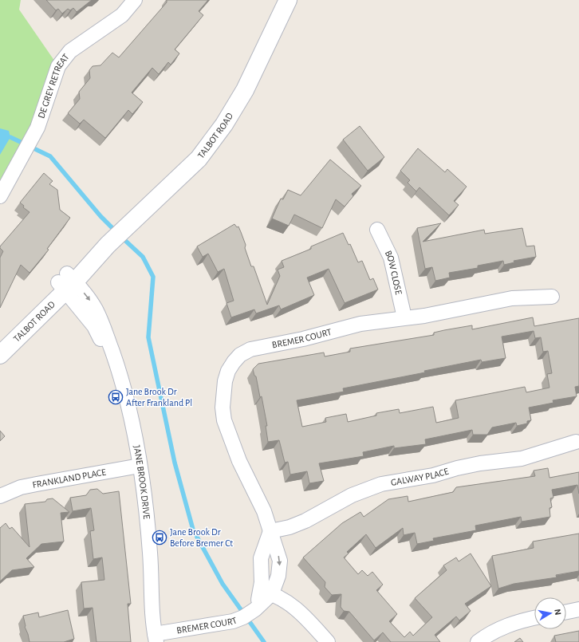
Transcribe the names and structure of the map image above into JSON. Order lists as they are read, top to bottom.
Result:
{
  "streets": {
    "main road": ["TALBOT ROAD"],
    "street": [
      "DE GREY RETREAT",
      "BOW CLOSE",
      "BREMER COURT",
      "GALWAY PLACE",
      "FRANKLAND PLACE",
      "JANE BROOK DRIVE"
    ]
  },
  "crossings": [
    ["TALBOT ROAD", "JANE BROOK DRIVE"],
    ["BOW CLOSE", "BREMER COURT"],
    ["BREMER COURT", "GALWAY PLACE"],
    ["BREMER COURT", "JANE BROOK DRIVE"],
    ["FRANKLAND PLACE", "JANE BROOK DRIVE"]
  ],
  "places": {
    "bus stop": ["Jane Brook Dr After Frankland Pl", "Jane Brook Dr Before Bremer Ct"]
  },
  "north": "right"
}
